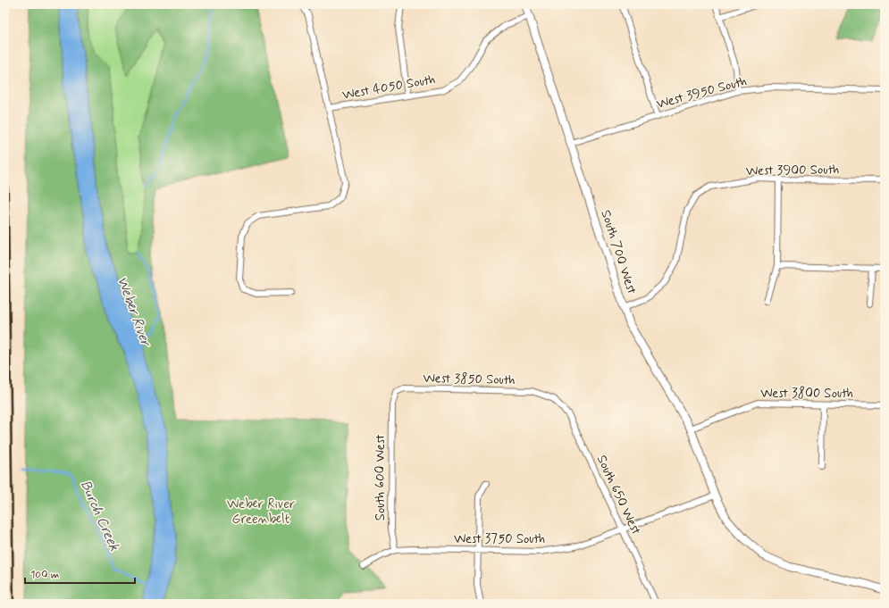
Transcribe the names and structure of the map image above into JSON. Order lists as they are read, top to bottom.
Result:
{
  "streets": {
    "street": [
      "West 4050 South",
      "West 3950 South",
      "West 3900 South",
      "South 700 West",
      "West 3850 South",
      "West 3800 South",
      "South 600 West",
      "South 650 West",
      "West 3750 South"
    ]
  },
  "crossings": [
    ["West 4050 South", "South 700 West"],
    ["West 3950 South", "South 700 West"],
    ["West 3900 South", "South 700 West"],
    ["South 700 West", "West 3800 South"],
    ["South 700 West", "West 3750 South"],
    ["West 3850 South", "South 600 West"],
    ["West 3850 South", "South 650 West"],
    ["South 600 West", "West 3750 South"],
    ["South 650 West", "West 3750 South"]
  ],
  "water": ["Weber River", "Burch Creek"],
  "parks": ["Weber River Greenbelt"],
  "scale_bar": "100 m"
}
